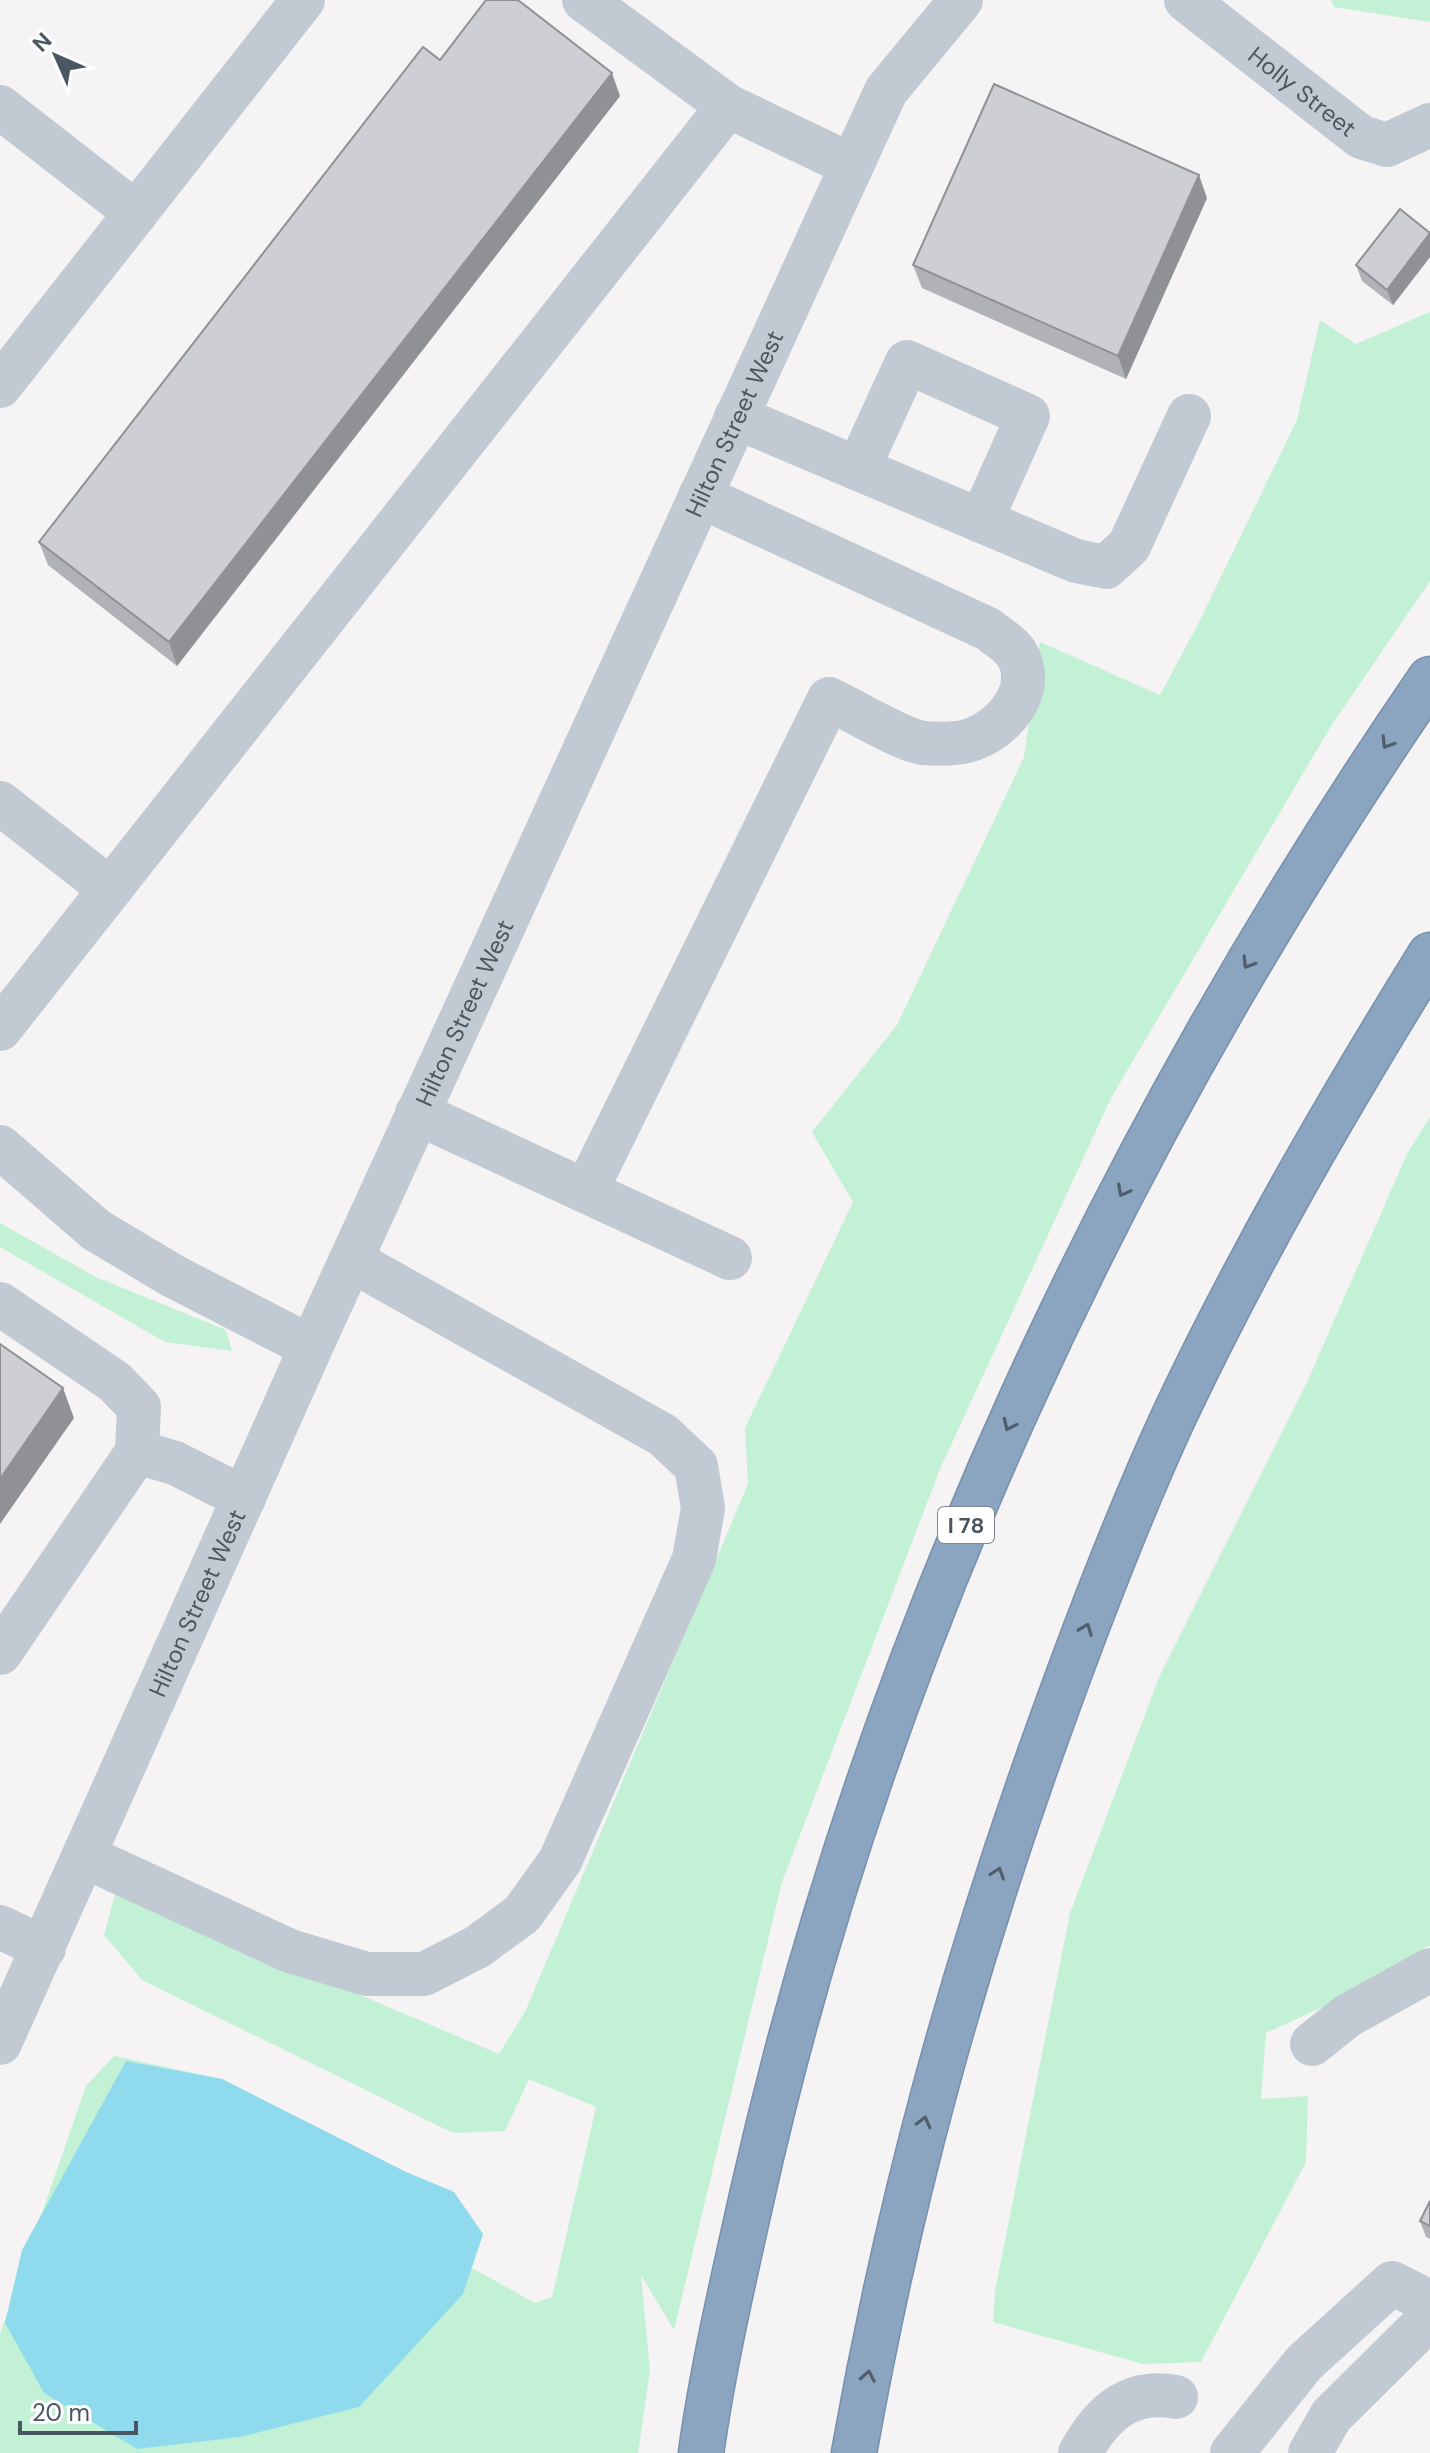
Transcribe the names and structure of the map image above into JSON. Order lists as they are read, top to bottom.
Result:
{
  "streets": {
    "highway": ["I 78"],
    "street": ["Holly Street", "Hilton Street West"]
  },
  "scale_bar": "20 m",
  "north": "top left"
}
